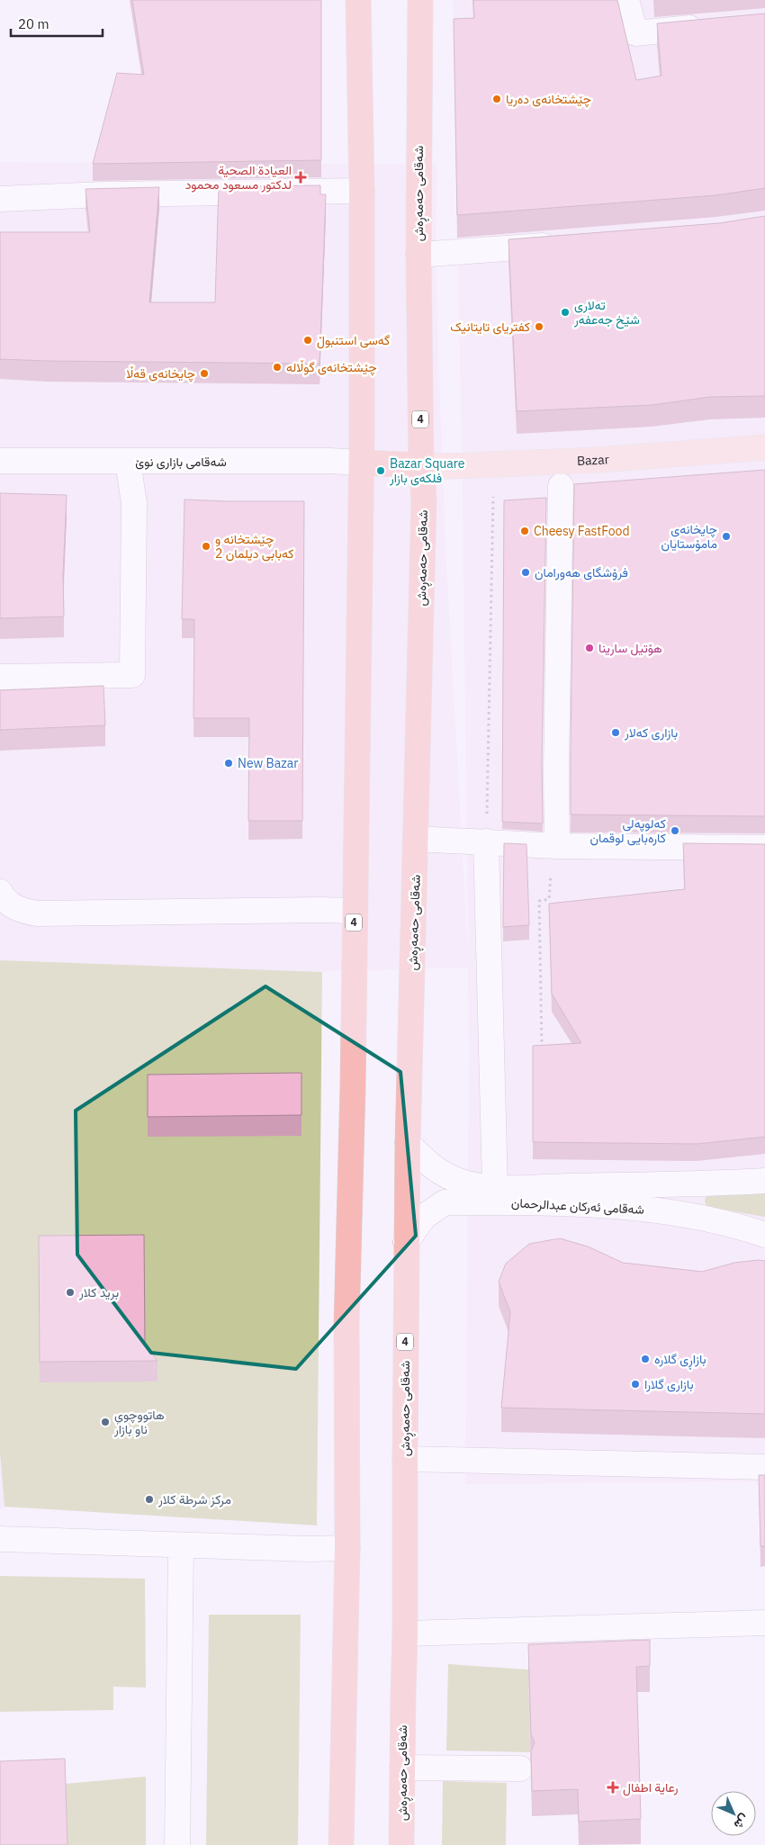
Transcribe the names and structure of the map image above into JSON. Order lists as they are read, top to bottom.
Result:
{
  "streets": {
    "highway": ["شەقامی حەمەڕەش", "4"],
    "main road": ["Bazar"],
    "street": ["شەقامی بازاری نوێ", "شەقامی ئەرکان عبدالرحمان"]
  },
  "crossings": [
    ["شەقامی حەمەڕەش", "Bazar"],
    ["شەقامی حەمەڕەش", "شەقامی ئەرکان عبدالرحمان"],
    ["4", "شەقامی بازاری نوێ"]
  ],
  "places": {
    "other": [
      "چێشتخانەی دەریا",
      "تەلاری شێخ جەعفەر",
      "کفتریای تایتانیک",
      "گەسی استنبوڵ",
      "چێشتخانەی گوڵالە",
      "چایخانەی قەڵا",
      "Bazar Square فلکەی بازار",
      "Cheesy FastFood",
      "چایخانەی مامۆستایان",
      "چێشتخانە و کەبابی دیلمان 2",
      "فرۆشگای هەورامان",
      "هۆتیل سارینا",
      "بازاری کەلار",
      "New Bazar",
      "کەلوپەلی کارەبایی لوقمان",
      "بريد كلار",
      "بازاڕی گلارە",
      "بازاری گلارا",
      "هاتووچوي ناو بازار",
      "مركز شرطة كلار"
    ],
    "health": ["العيادة الصحية لدكتور مسعود محمود", "رعاية اطفال"]
  },
  "scale_bar": "20 m",
  "north": "bottom right"
}
